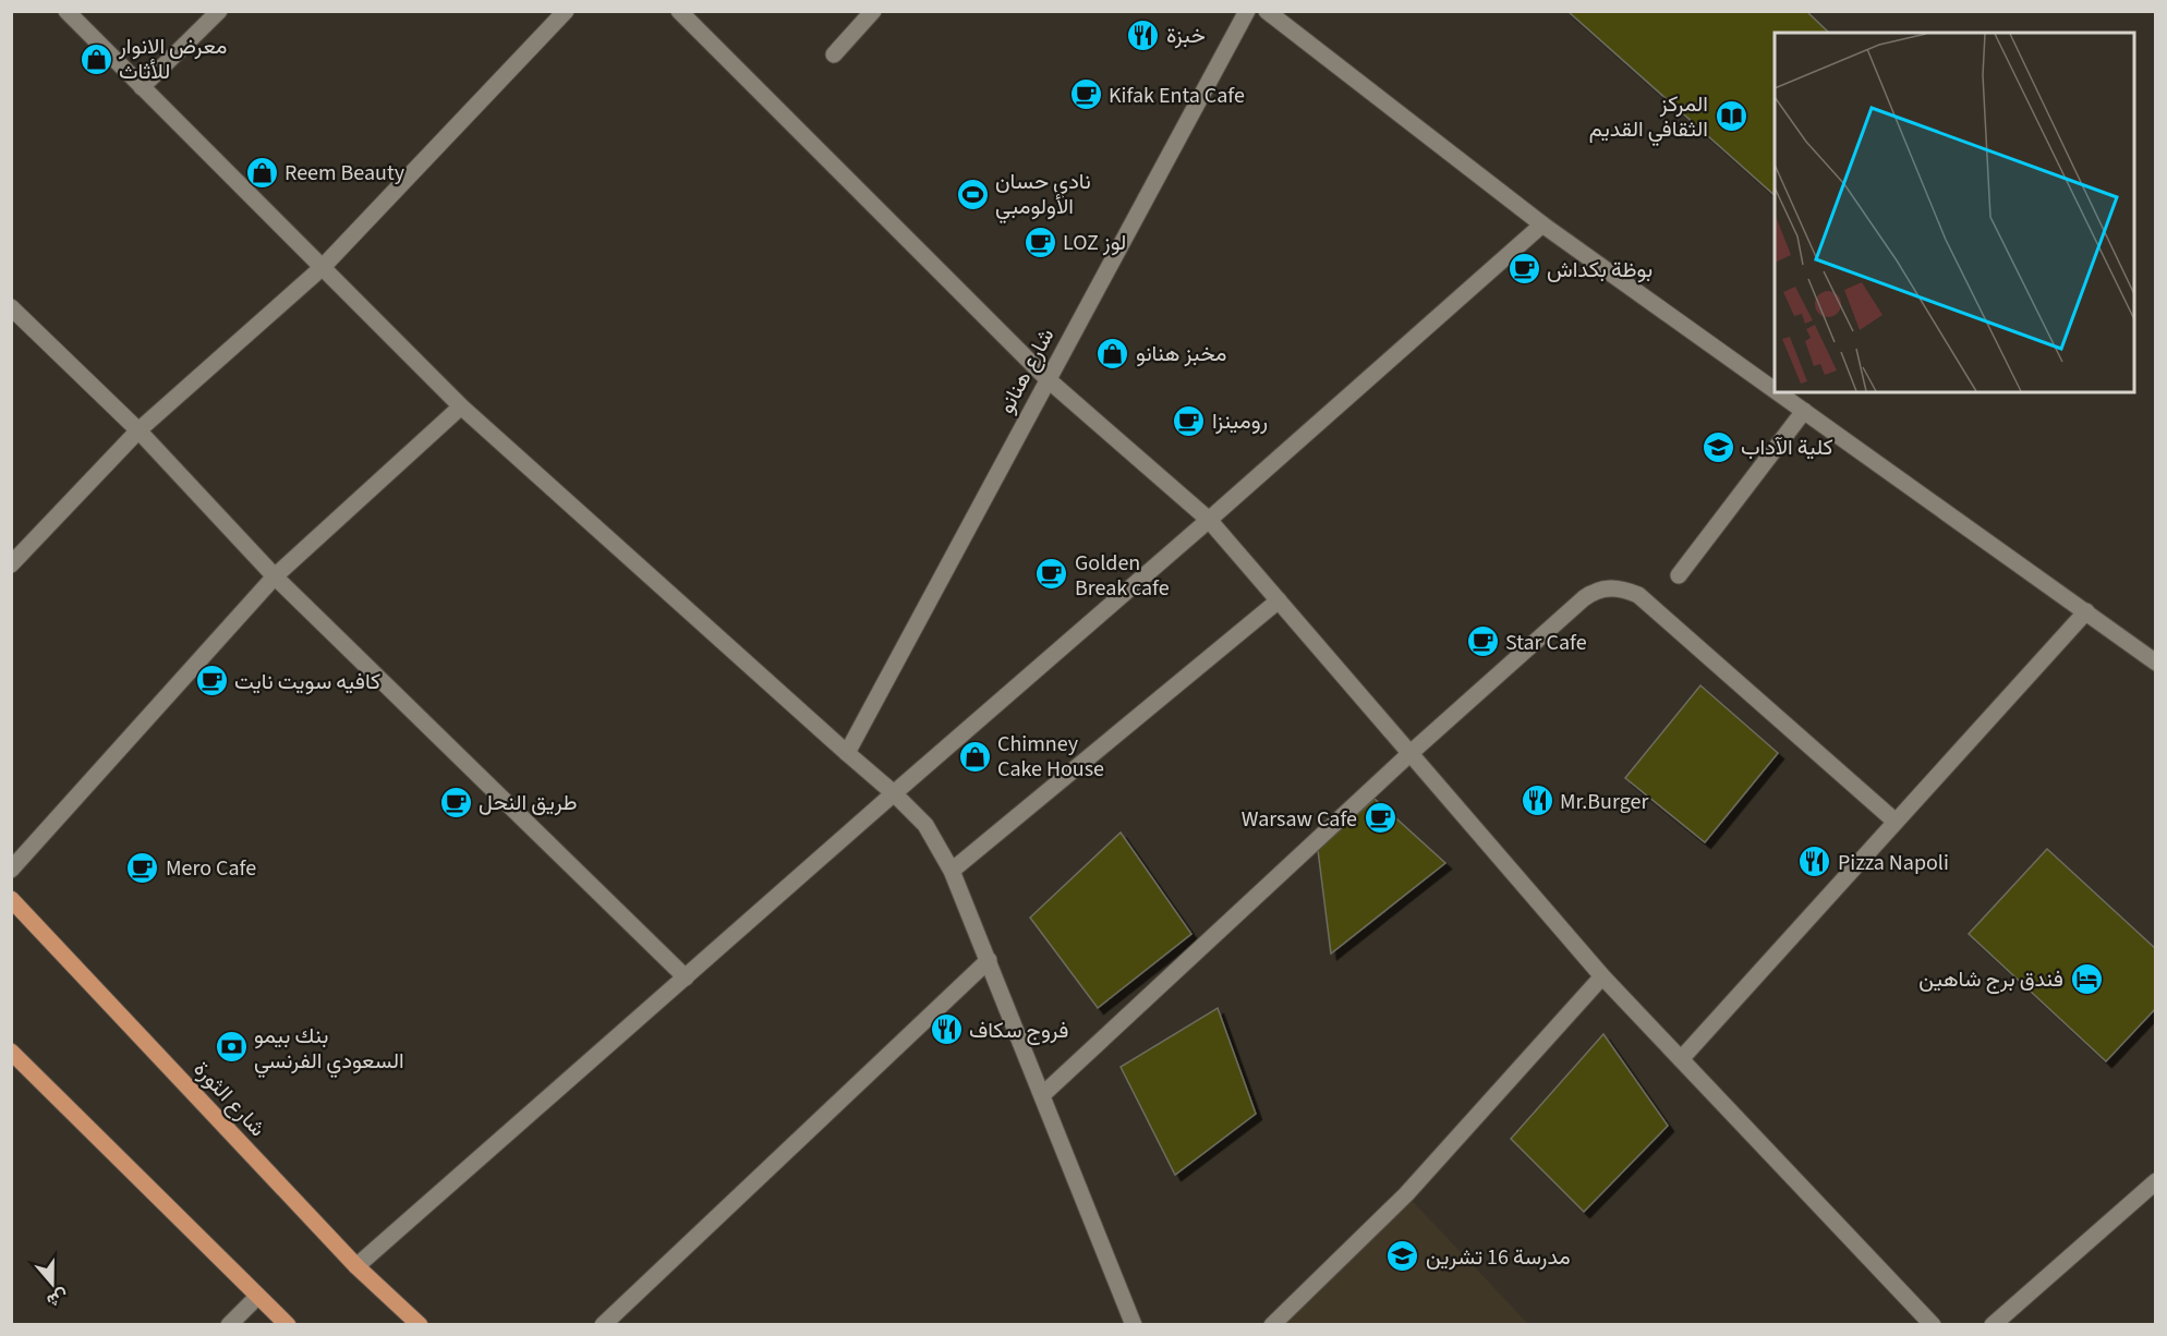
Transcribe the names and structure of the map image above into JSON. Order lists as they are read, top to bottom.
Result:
{
  "streets": {
    "main road": ["شارع الثورة"],
    "street": ["شارع هنانو"]
  },
  "places": {
    "restaurant": [
      "خبزة",
      "Mr.Burger",
      "Pizza Napoli",
      "فروج سكاف"
    ],
    "shop": [
      "معرض الانوار للأثاث",
      "Reem Beauty",
      "مخبز هنانو",
      "Chimney Cake House"
    ],
    "cafe": [
      "Kifak Enta Cafe",
      "LOZ لوز",
      "بوظة بكداش",
      "رومينزا",
      "Golden Break cafe",
      "Star Cafe",
      "كافيه سويت نايت",
      "طريق النحل",
      "Warsaw Cafe",
      "Mero Cafe"
    ],
    "library": ["المركز الثقافي القديم"],
    "sports": ["نادي حسان الأولومبي"],
    "school or university": ["كلية الآداب", "مدرسة 16 تشرين"],
    "hotel": ["فندق برج شاهين"],
    "bank": ["بنك بيمو السعودي الفرنسي"]
  },
  "north": "bottom"
}
